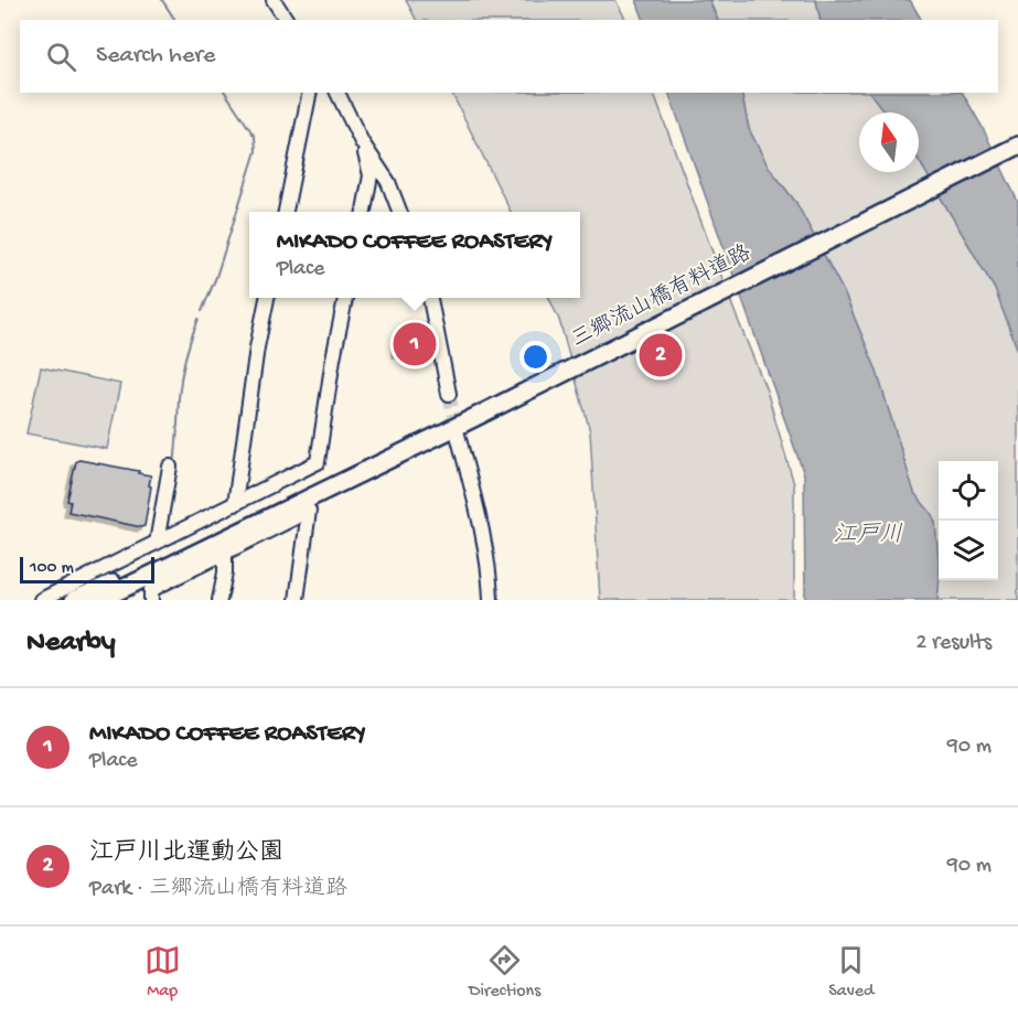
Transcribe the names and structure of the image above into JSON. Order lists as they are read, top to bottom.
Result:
{
  "streets": {
    "main road": ["三郷流山橋有料道路"]
  },
  "water": ["江戸川"],
  "scale_bar": "100 m",
  "north": "top",
  "page": {
    "search": "Search here",
    "popup": ["MIKADO COFFEE ROASTERY", "Place"],
    "pins": ["1", "2"],
    "scale": "100 m",
    "heading": ["Nearby", "2 results"],
    "list": [
      {
        "mark": "1",
        "name": "MIKADO COFFEE ROASTERY",
        "note": "Place",
        "value": "90 m"
      },
      {
        "mark": "2",
        "name": "江戸川北運動公園",
        "note": "Park · 三郷流山橋有料道路",
        "value": "90 m"
      }
    ],
    "nav": ["Map", "Directions", "Saved"]
  }
}
